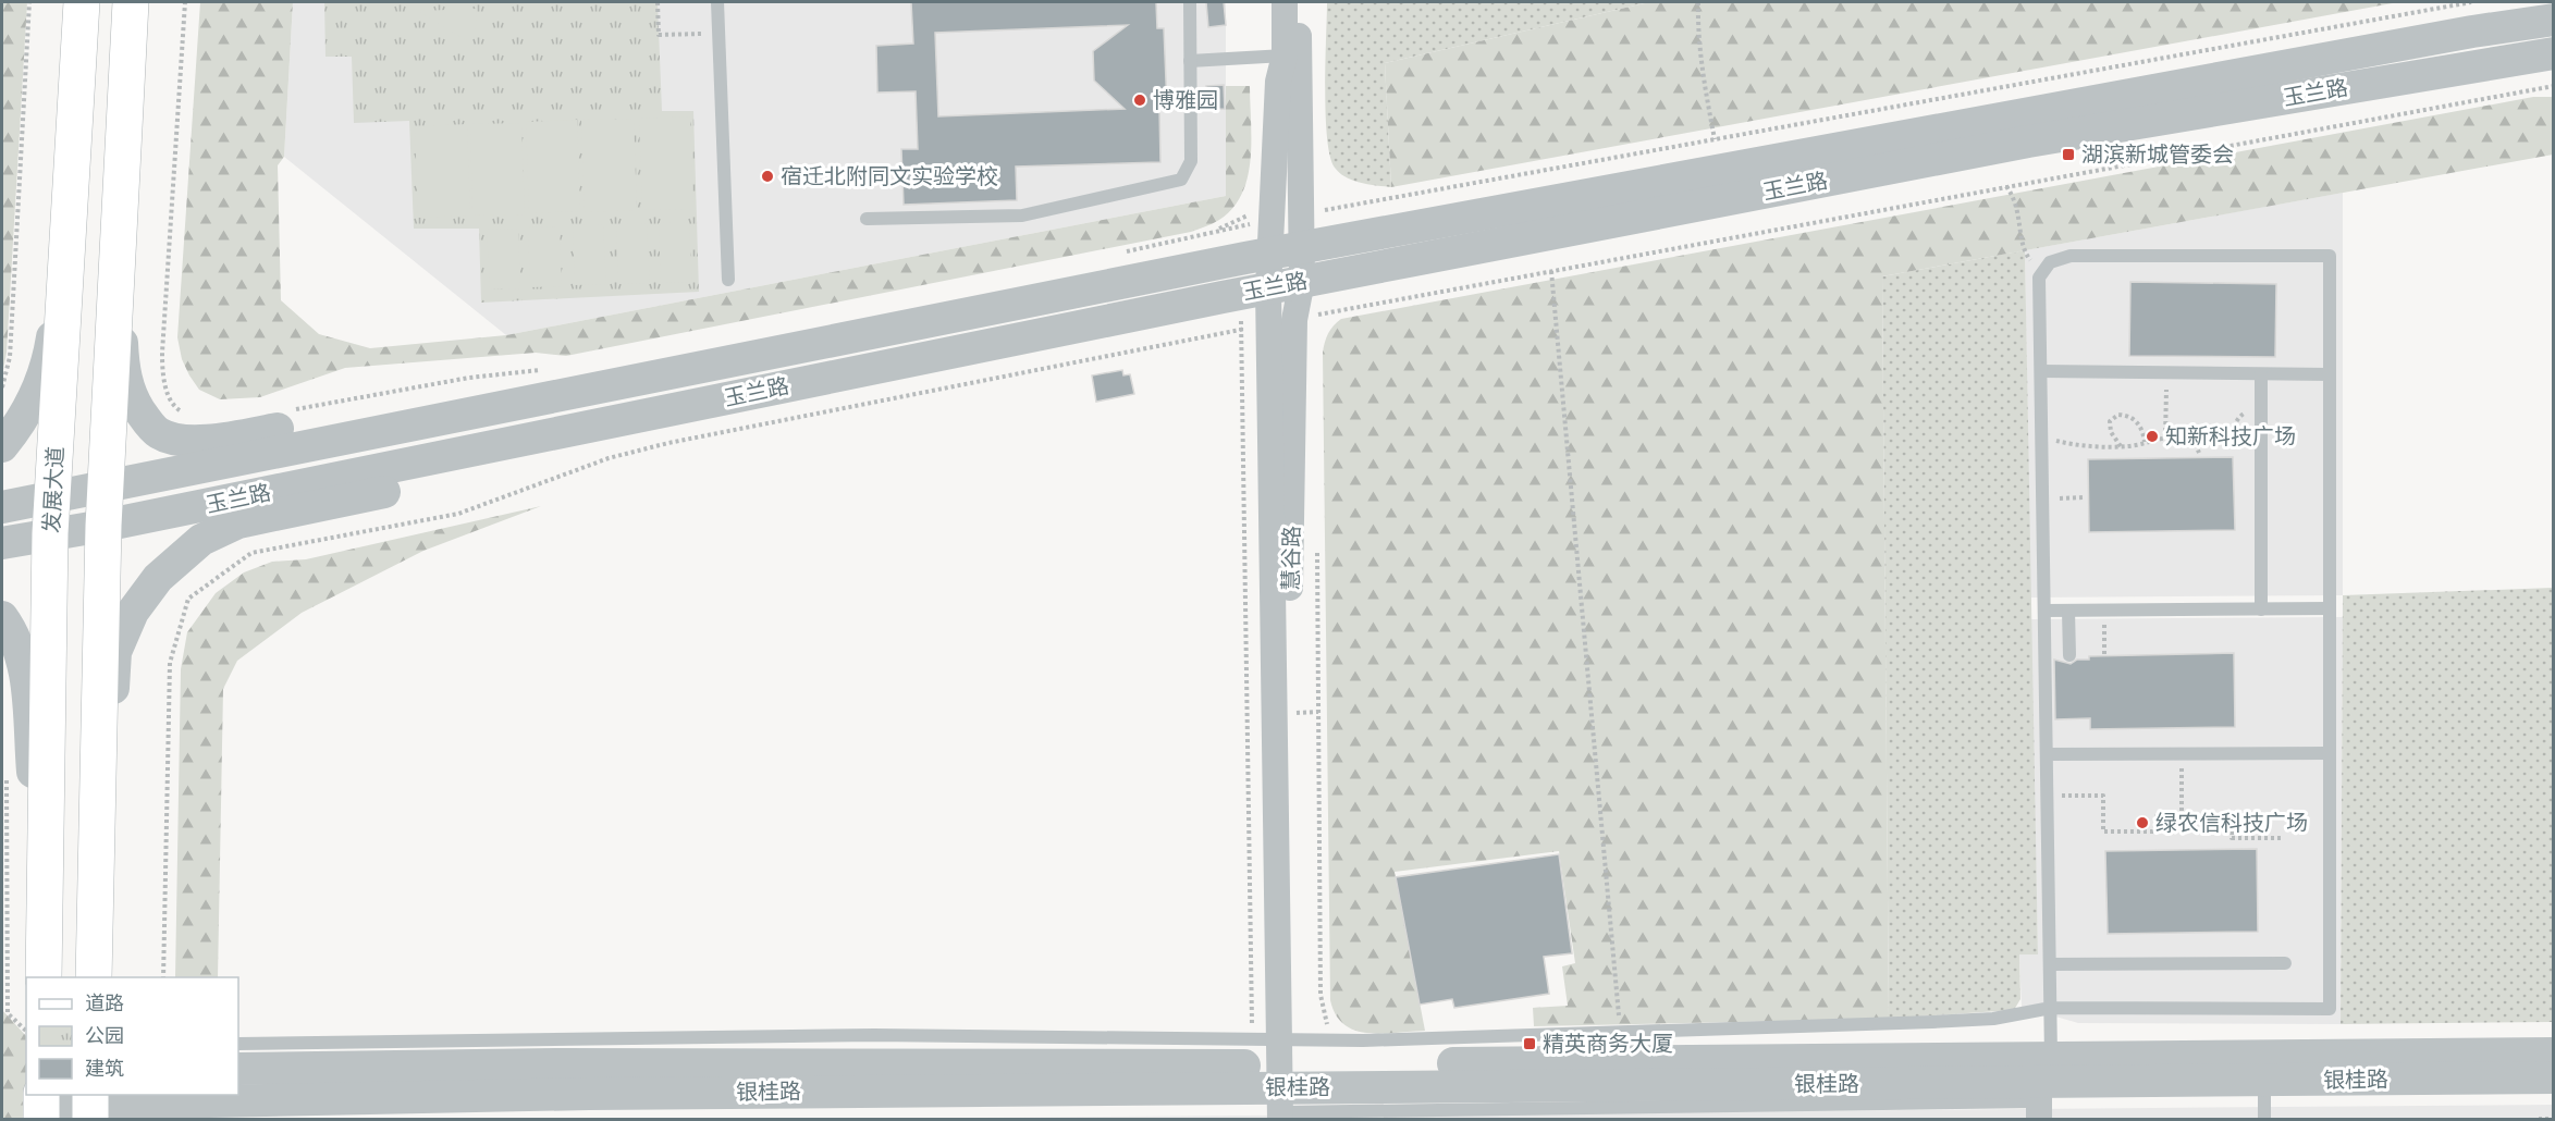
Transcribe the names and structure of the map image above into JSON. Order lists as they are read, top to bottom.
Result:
{
  "streets": {
    "main road": ["发展大道"],
    "street": ["玉兰路", "慧谷路", "银桂路"]
  },
  "crossings": [
    ["玉兰路", "发展大道"],
    ["玉兰路", "慧谷路"],
    ["慧谷路", "银桂路"]
  ],
  "places": {
    "other": [
      "博雅园",
      "宿迁北附同文实验学校",
      "知新科技广场",
      "绿农信科技广场"
    ],
    "transit": ["湖滨新城管委会", "精英商务大厦"]
  },
  "legend": ["道路", "公园", "建筑"]
}
